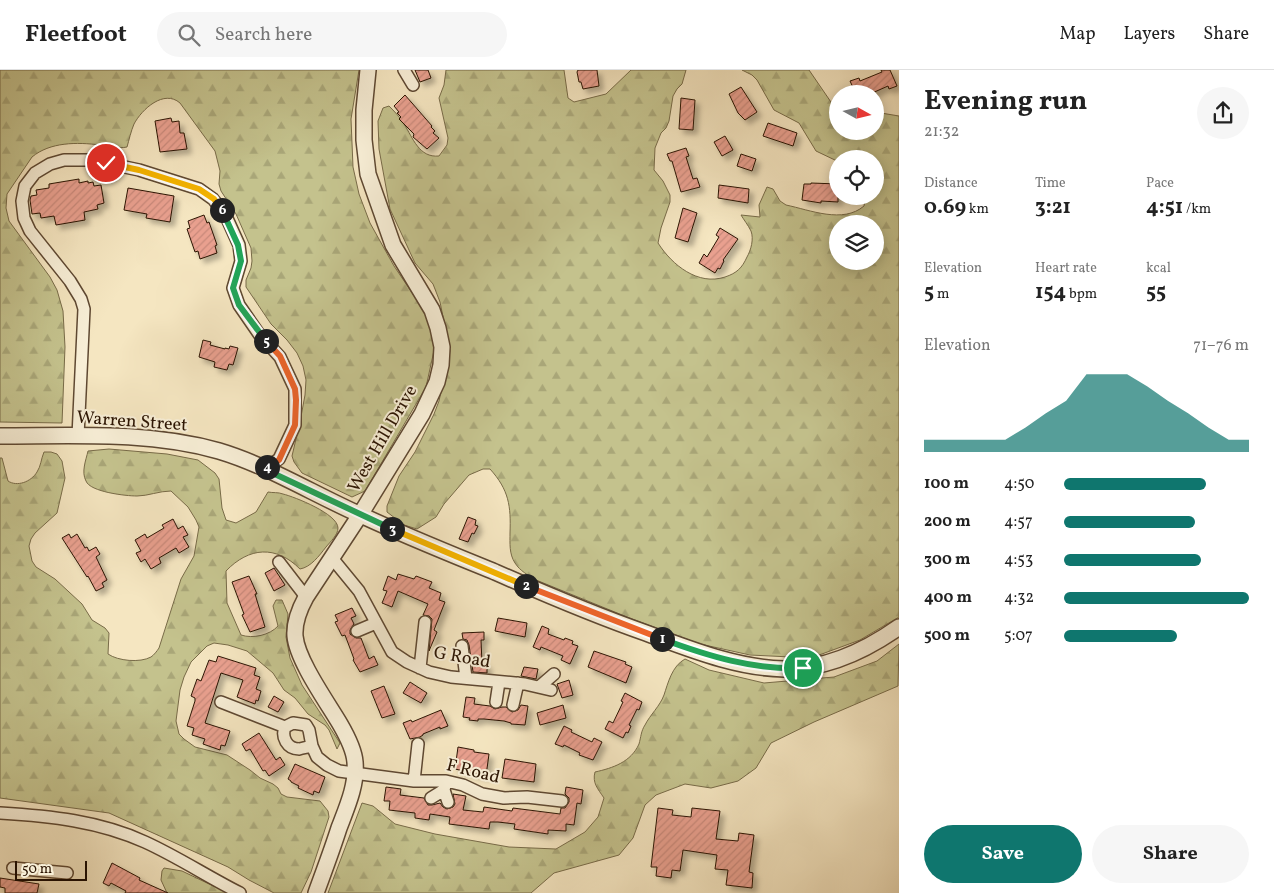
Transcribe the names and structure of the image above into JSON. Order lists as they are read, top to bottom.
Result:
{
  "streets": {
    "street": [
      "Warren Street",
      "West Hill Drive",
      "G Road",
      "F Road"
    ]
  },
  "crossings": [
    ["Warren Street", "West Hill Drive"],
    ["West Hill Drive", "G Road"],
    ["West Hill Drive", "F Road"]
  ],
  "scale_bar": "50 m",
  "north": "right",
  "page": {
    "header": "Fleetfoot",
    "search": "Search here",
    "nav": ["Map", "Layers", "Share"],
    "heading": ["Evening run", "21:32"],
    "stats": [
      ["Distance", "0.69 km"],
      ["Time", "3:21"],
      ["Pace", "4:51 /km"],
      ["Elevation", "5 m"],
      ["Heart rate", "154 bpm"],
      ["kcal", "55"]
    ],
    "pins": [
      "6",
      "5",
      "4",
      "3",
      "2",
      "1"
    ],
    "chart": ["Elevation", "71–76 m"],
    "list": [
      {
        "name": "100 m",
        "note": "4:50"
      },
      {
        "name": "200 m",
        "note": "4:57"
      },
      {
        "name": "300 m",
        "note": "4:53"
      },
      {
        "name": "400 m",
        "note": "4:32"
      },
      {
        "name": "500 m",
        "note": "5:07"
      }
    ],
    "buttons": ["Save", "Share"],
    "scale": "50 m"
  }
}
